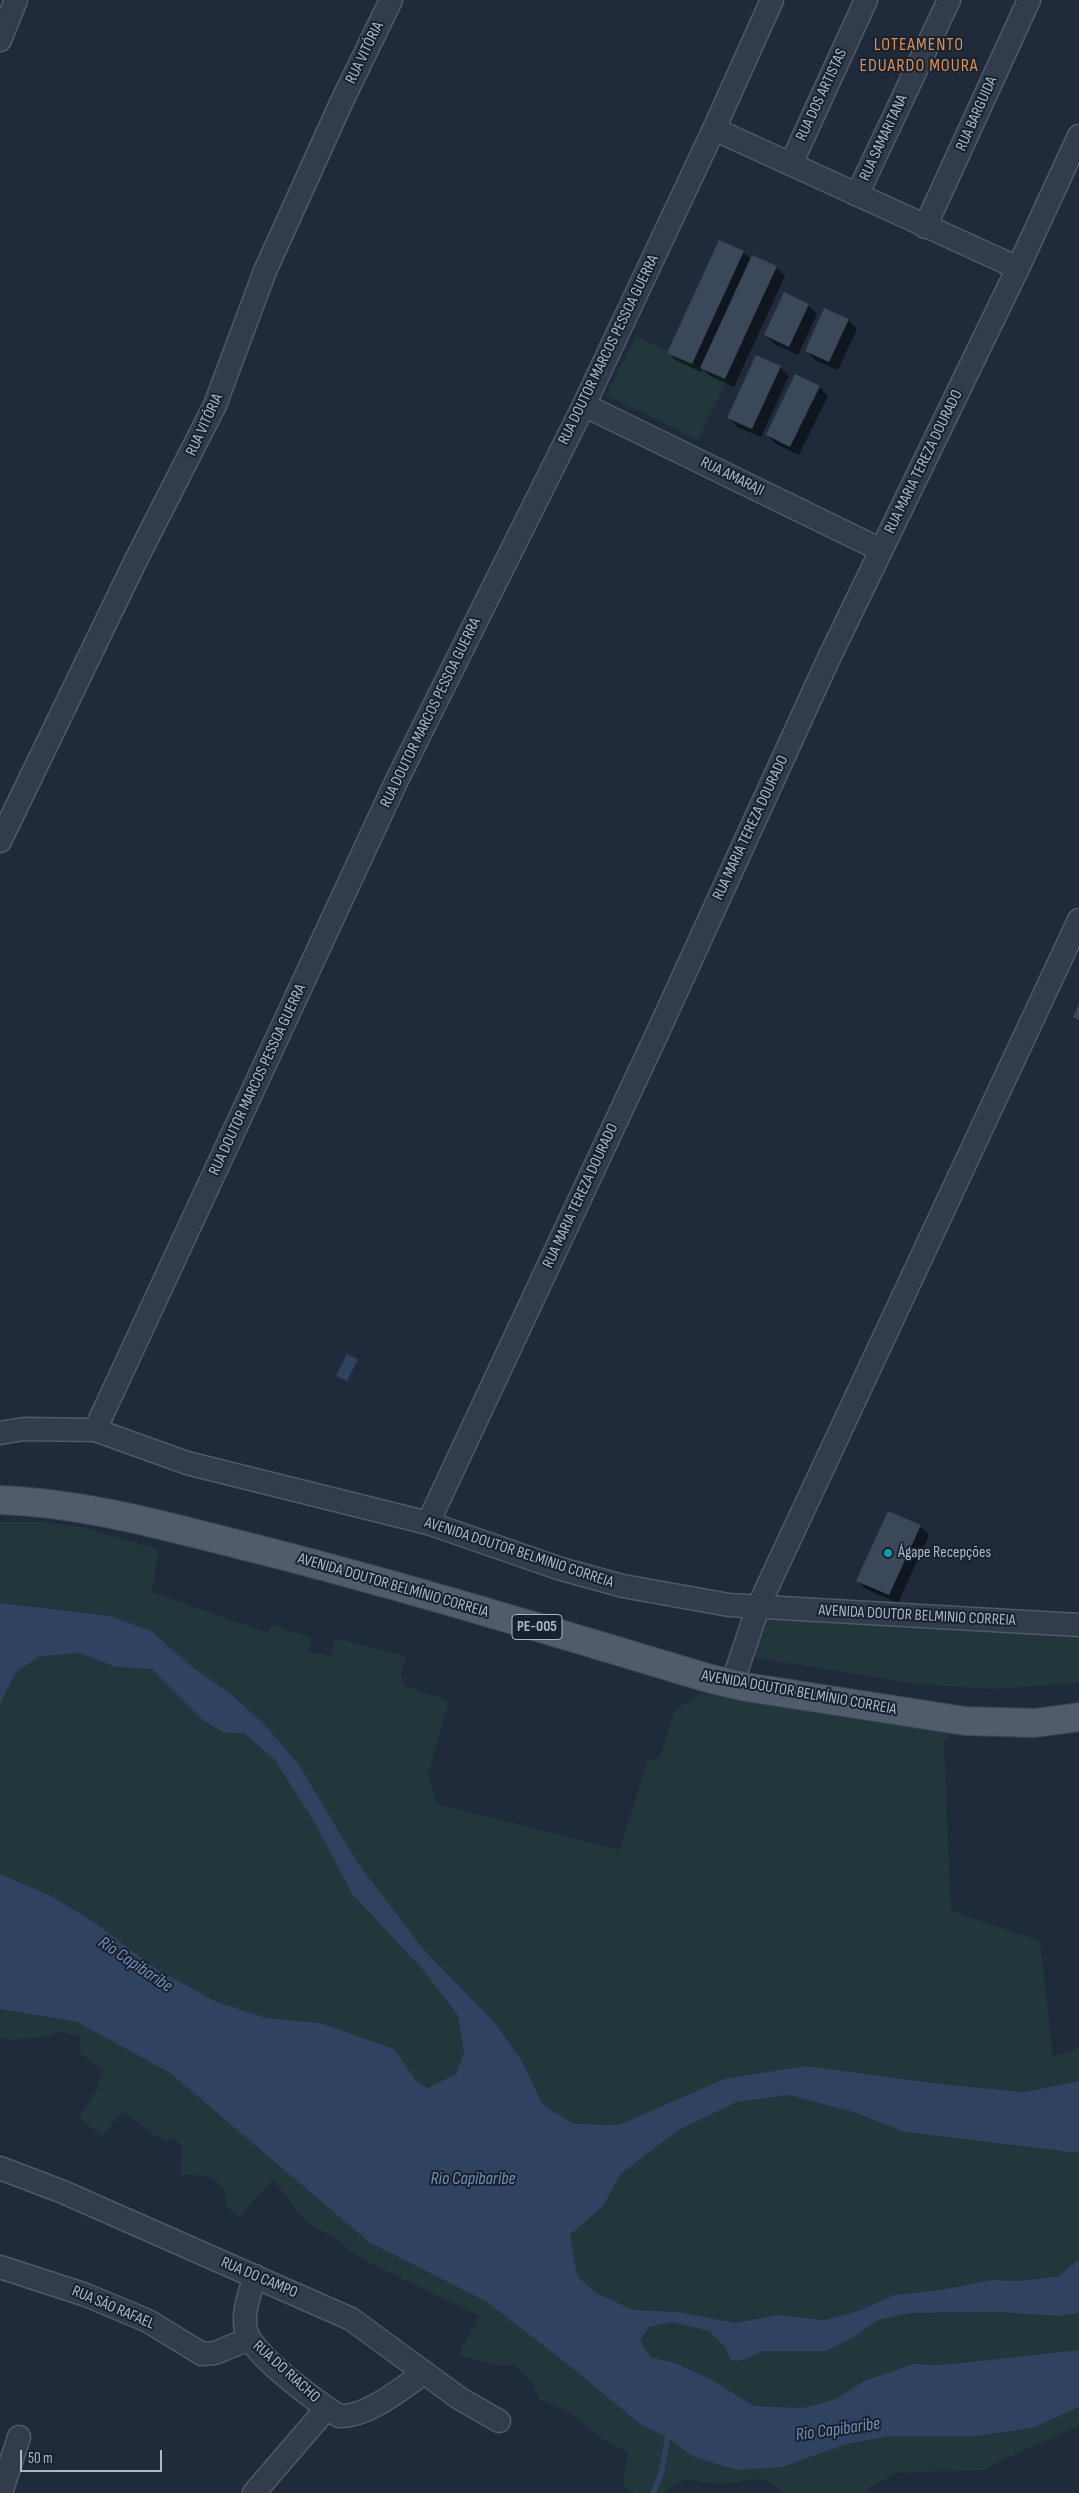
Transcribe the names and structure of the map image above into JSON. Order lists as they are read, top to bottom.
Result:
{
  "streets": {
    "main road": ["AVENIDA DOUTOR BELMÍNIO CORREIA", "PE-005"],
    "street": [
      "RUA VITÓRIA",
      "RUA DOS ARTISTAS",
      "RUA BARGUIDA",
      "RUA SAMARITANA",
      "RUA DOUTOR MARCOS PESSOA GUERRA",
      "RUA MARIA TEREZA DOURADO",
      "RUA AMARAJI",
      "AVENIDA DOUTOR BELMINIO CORREIA",
      "RUA DO CAMPO",
      "RUA SÃO RAFAEL",
      "RUA DO RIACHO"
    ]
  },
  "crossings": [
    ["RUA DOUTOR MARCOS PESSOA GUERRA", "RUA AMARAJI"],
    ["RUA DOUTOR MARCOS PESSOA GUERRA", "AVENIDA DOUTOR BELMINIO CORREIA"],
    ["RUA MARIA TEREZA DOURADO", "RUA AMARAJI"],
    ["RUA MARIA TEREZA DOURADO", "AVENIDA DOUTOR BELMINIO CORREIA"],
    ["RUA DO CAMPO", "RUA DO RIACHO"],
    ["RUA SÃO RAFAEL", "RUA DO RIACHO"]
  ],
  "districts": ["LOTEAMENTO EDUARDO MOURA"],
  "water": ["Rio Capibaribe"],
  "places": ["Ágape Recepções"],
  "scale_bar": "50 m"
}
